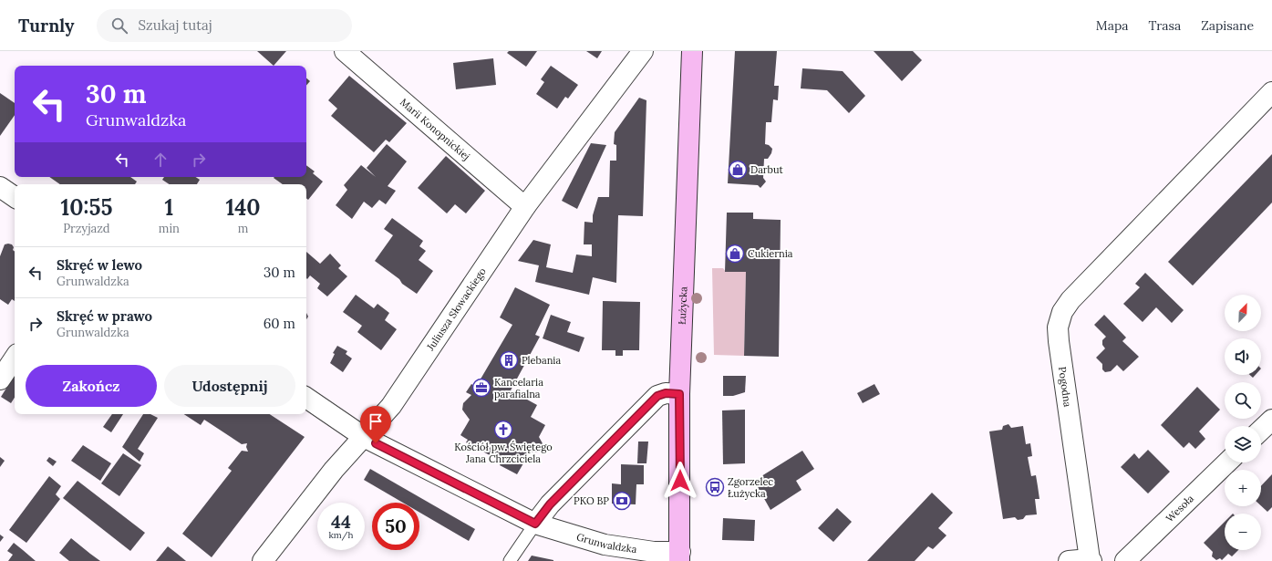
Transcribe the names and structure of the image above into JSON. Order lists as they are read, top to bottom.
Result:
{
  "streets": {
    "main road": ["Łużycka"],
    "street": [
      "Marii Konopnickiej",
      "Juliusza Słowackiego",
      "Pogodna",
      "Wesoła",
      "Grunwaldzka"
    ]
  },
  "crossings": [
    ["Marii Konopnickiej", "Juliusza Słowackiego"],
    ["Łużycka", "Grunwaldzka"],
    ["Juliusza Słowackiego", "Grunwaldzka"]
  ],
  "places": {
    "shop": ["Darbut", "Cukiernia"],
    "building": ["Plebania"],
    "office": ["Kancelaria parafialna"],
    "church": ["Kościół pw. Świętego Jana Chrzciciela"],
    "bus stop": ["Zgorzelec Łużycka"],
    "bank": ["PKO BP"]
  },
  "north": "top right",
  "page": {
    "header": "Turnly",
    "search": "Szukaj tutaj",
    "nav": ["Mapa", "Trasa", "Zapisane"],
    "turn": ["30 m", "Grunwaldzka"],
    "eta": [
      "10:55",
      "Przyjazd",
      "1",
      "min",
      "140",
      "m"
    ],
    "list": [
      {
        "name": "Skręć w lewo",
        "note": "Grunwaldzka",
        "value": "30 m"
      },
      {
        "name": "Skręć w prawo",
        "note": "Grunwaldzka",
        "value": "60 m"
      }
    ],
    "map_buttons": ["+", "−"],
    "buttons": ["Zakończ", "Udostępnij"],
    "speed": "44 km/h",
    "limit": "50"
  }
}
